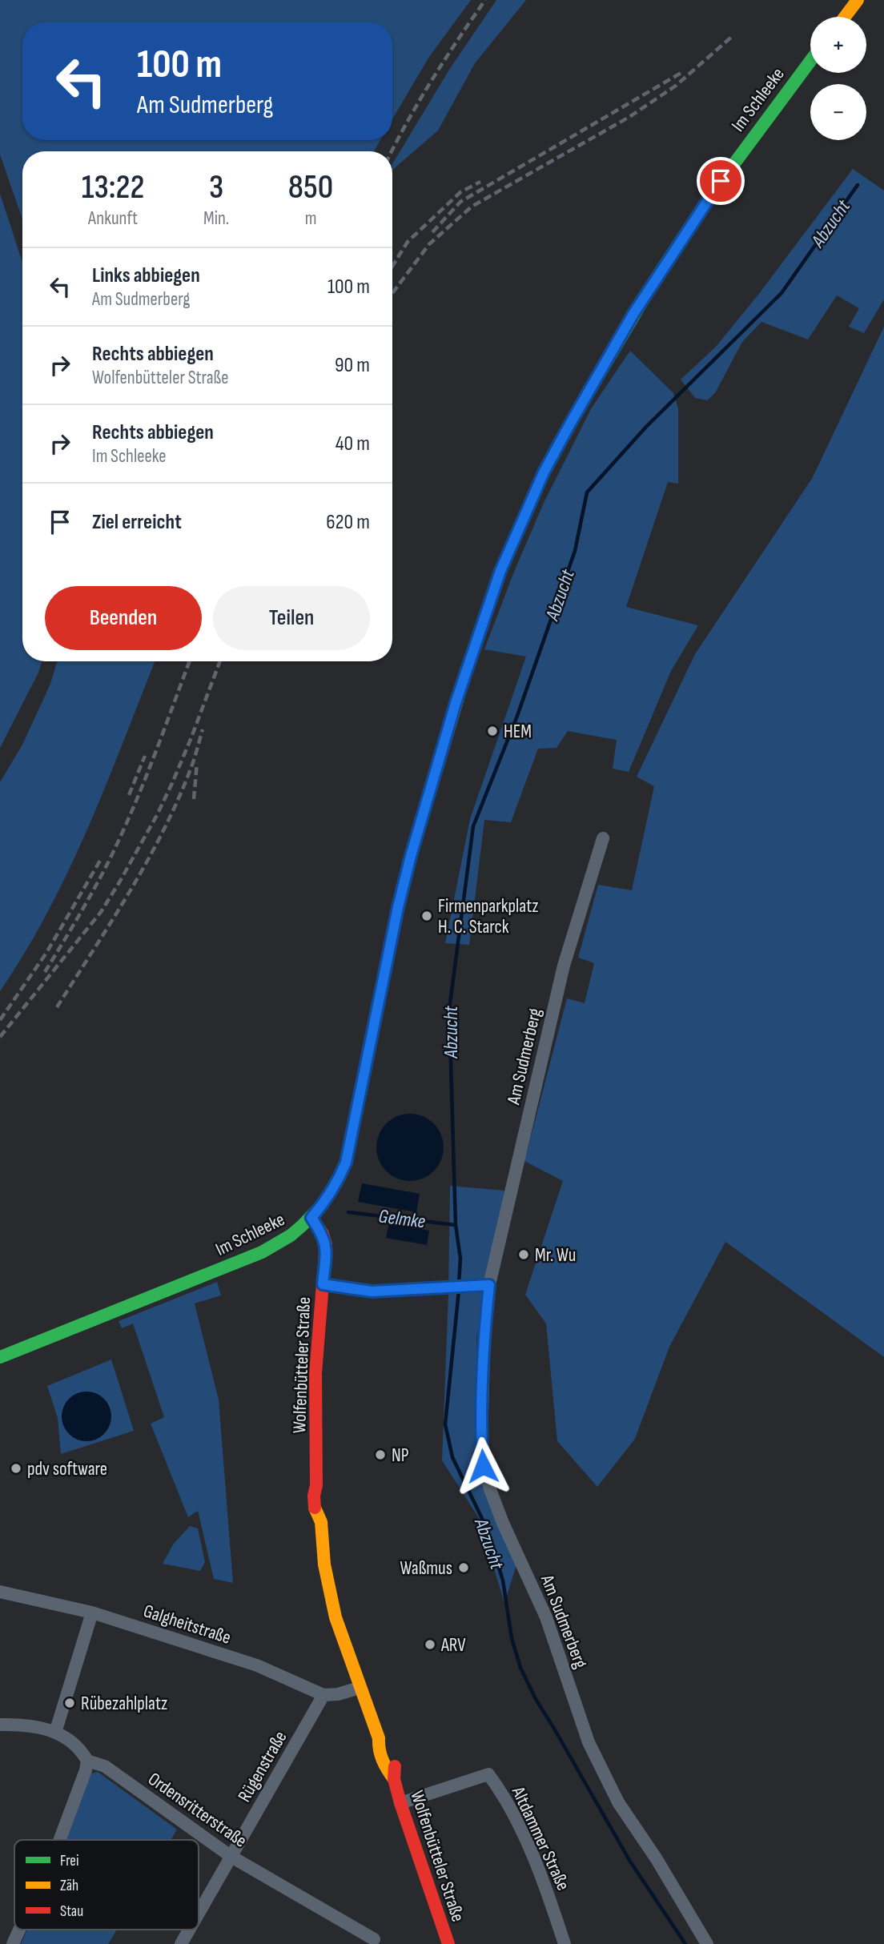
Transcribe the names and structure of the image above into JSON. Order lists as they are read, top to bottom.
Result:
{
  "streets": {
    "main road": ["Im Schleeke", "Wolfenbütteler Straße"],
    "street": [
      "Am Sudmerberg",
      "Galgheitstraße",
      "Rügenstraße",
      "Ordensritterstraße",
      "Altdammer Straße"
    ]
  },
  "crossings": [
    ["Im Schleeke", "Wolfenbütteler Straße"],
    ["Wolfenbütteler Straße", "Altdammer Straße"],
    ["Galgheitstraße", "Rügenstraße"],
    ["Rügenstraße", "Ordensritterstraße"]
  ],
  "water": ["Abzucht", "Gelmke"],
  "places": [
    "HEM",
    "Firmenparkplatz H. C. Starck",
    "Mr. Wu",
    "NP",
    "pdv software",
    "Waßmus",
    "ARV",
    "Rübezahlplatz"
  ],
  "legend": ["Frei", "Zäh", "Stau"],
  "page": {
    "map_buttons": ["+", "−"],
    "turn": ["100 m", "Am Sudmerberg"],
    "eta": [
      "13:22",
      "Ankunft",
      "3",
      "Min.",
      "850",
      "m"
    ],
    "list": [
      {
        "name": "Links abbiegen",
        "note": "Am Sudmerberg",
        "value": "100 m"
      },
      {
        "name": "Rechts abbiegen",
        "note": "Wolfenbütteler Straße",
        "value": "90 m"
      },
      {
        "name": "Rechts abbiegen",
        "note": "Im Schleeke",
        "value": "40 m"
      },
      {
        "name": "Ziel erreicht",
        "value": "620 m"
      }
    ],
    "buttons": ["Beenden", "Teilen"]
  }
}
